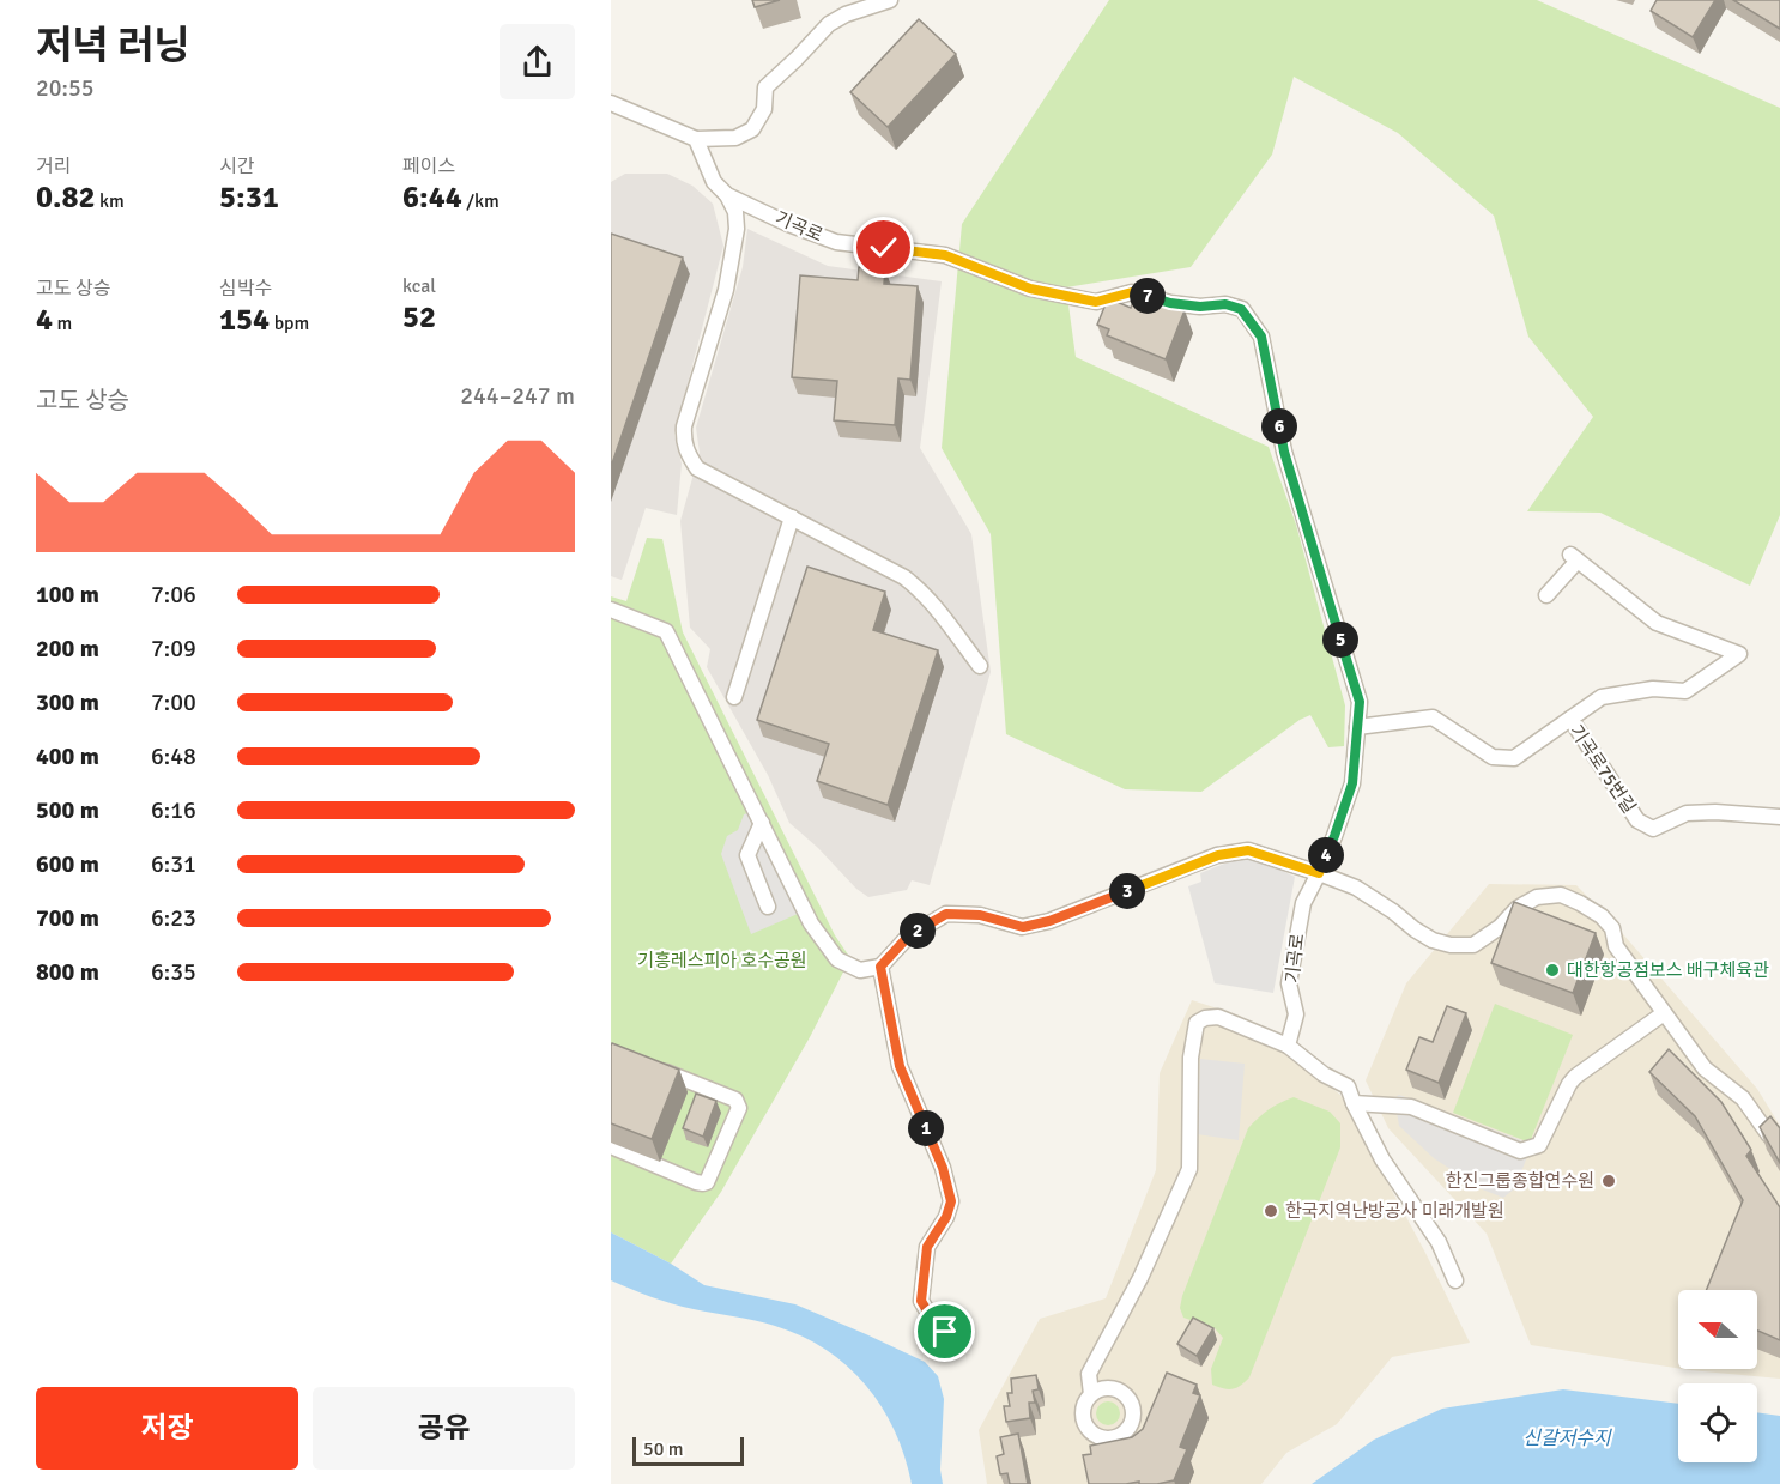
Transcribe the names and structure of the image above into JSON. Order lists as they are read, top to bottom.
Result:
{
  "streets": {
    "street": ["기곡로", "기곡로75번길"]
  },
  "crossings": [
    ["기곡로", "기곡로75번길"]
  ],
  "water": ["신갈저수지"],
  "parks": ["기흥레스피아 호수공원"],
  "places": ["대한항공점보스 배구체육관", "한진그룹종합연수원", "한국지역난방공사 미래개발원"],
  "scale_bar": "50 m",
  "north": "left",
  "page": {
    "heading": ["저녁 러닝", "20:55"],
    "stats": [
      ["거리", "0.82 km"],
      ["시간", "5:31"],
      ["페이스", "6:44 /km"],
      ["고도 상승", "4 m"],
      ["심박수", "154 bpm"],
      ["kcal", "52"]
    ],
    "pins": [
      "7",
      "6",
      "5",
      "4",
      "3",
      "2",
      "1"
    ],
    "chart": ["고도 상승", "244–247 m"],
    "list": [
      {
        "name": "100 m",
        "note": "7:06"
      },
      {
        "name": "200 m",
        "note": "7:09"
      },
      {
        "name": "300 m",
        "note": "7:00"
      },
      {
        "name": "400 m",
        "note": "6:48"
      },
      {
        "name": "500 m",
        "note": "6:16"
      },
      {
        "name": "600 m",
        "note": "6:31"
      },
      {
        "name": "700 m",
        "note": "6:23"
      },
      {
        "name": "800 m",
        "note": "6:35"
      }
    ],
    "buttons": ["저장", "공유"],
    "scale": "50 m"
  }
}
